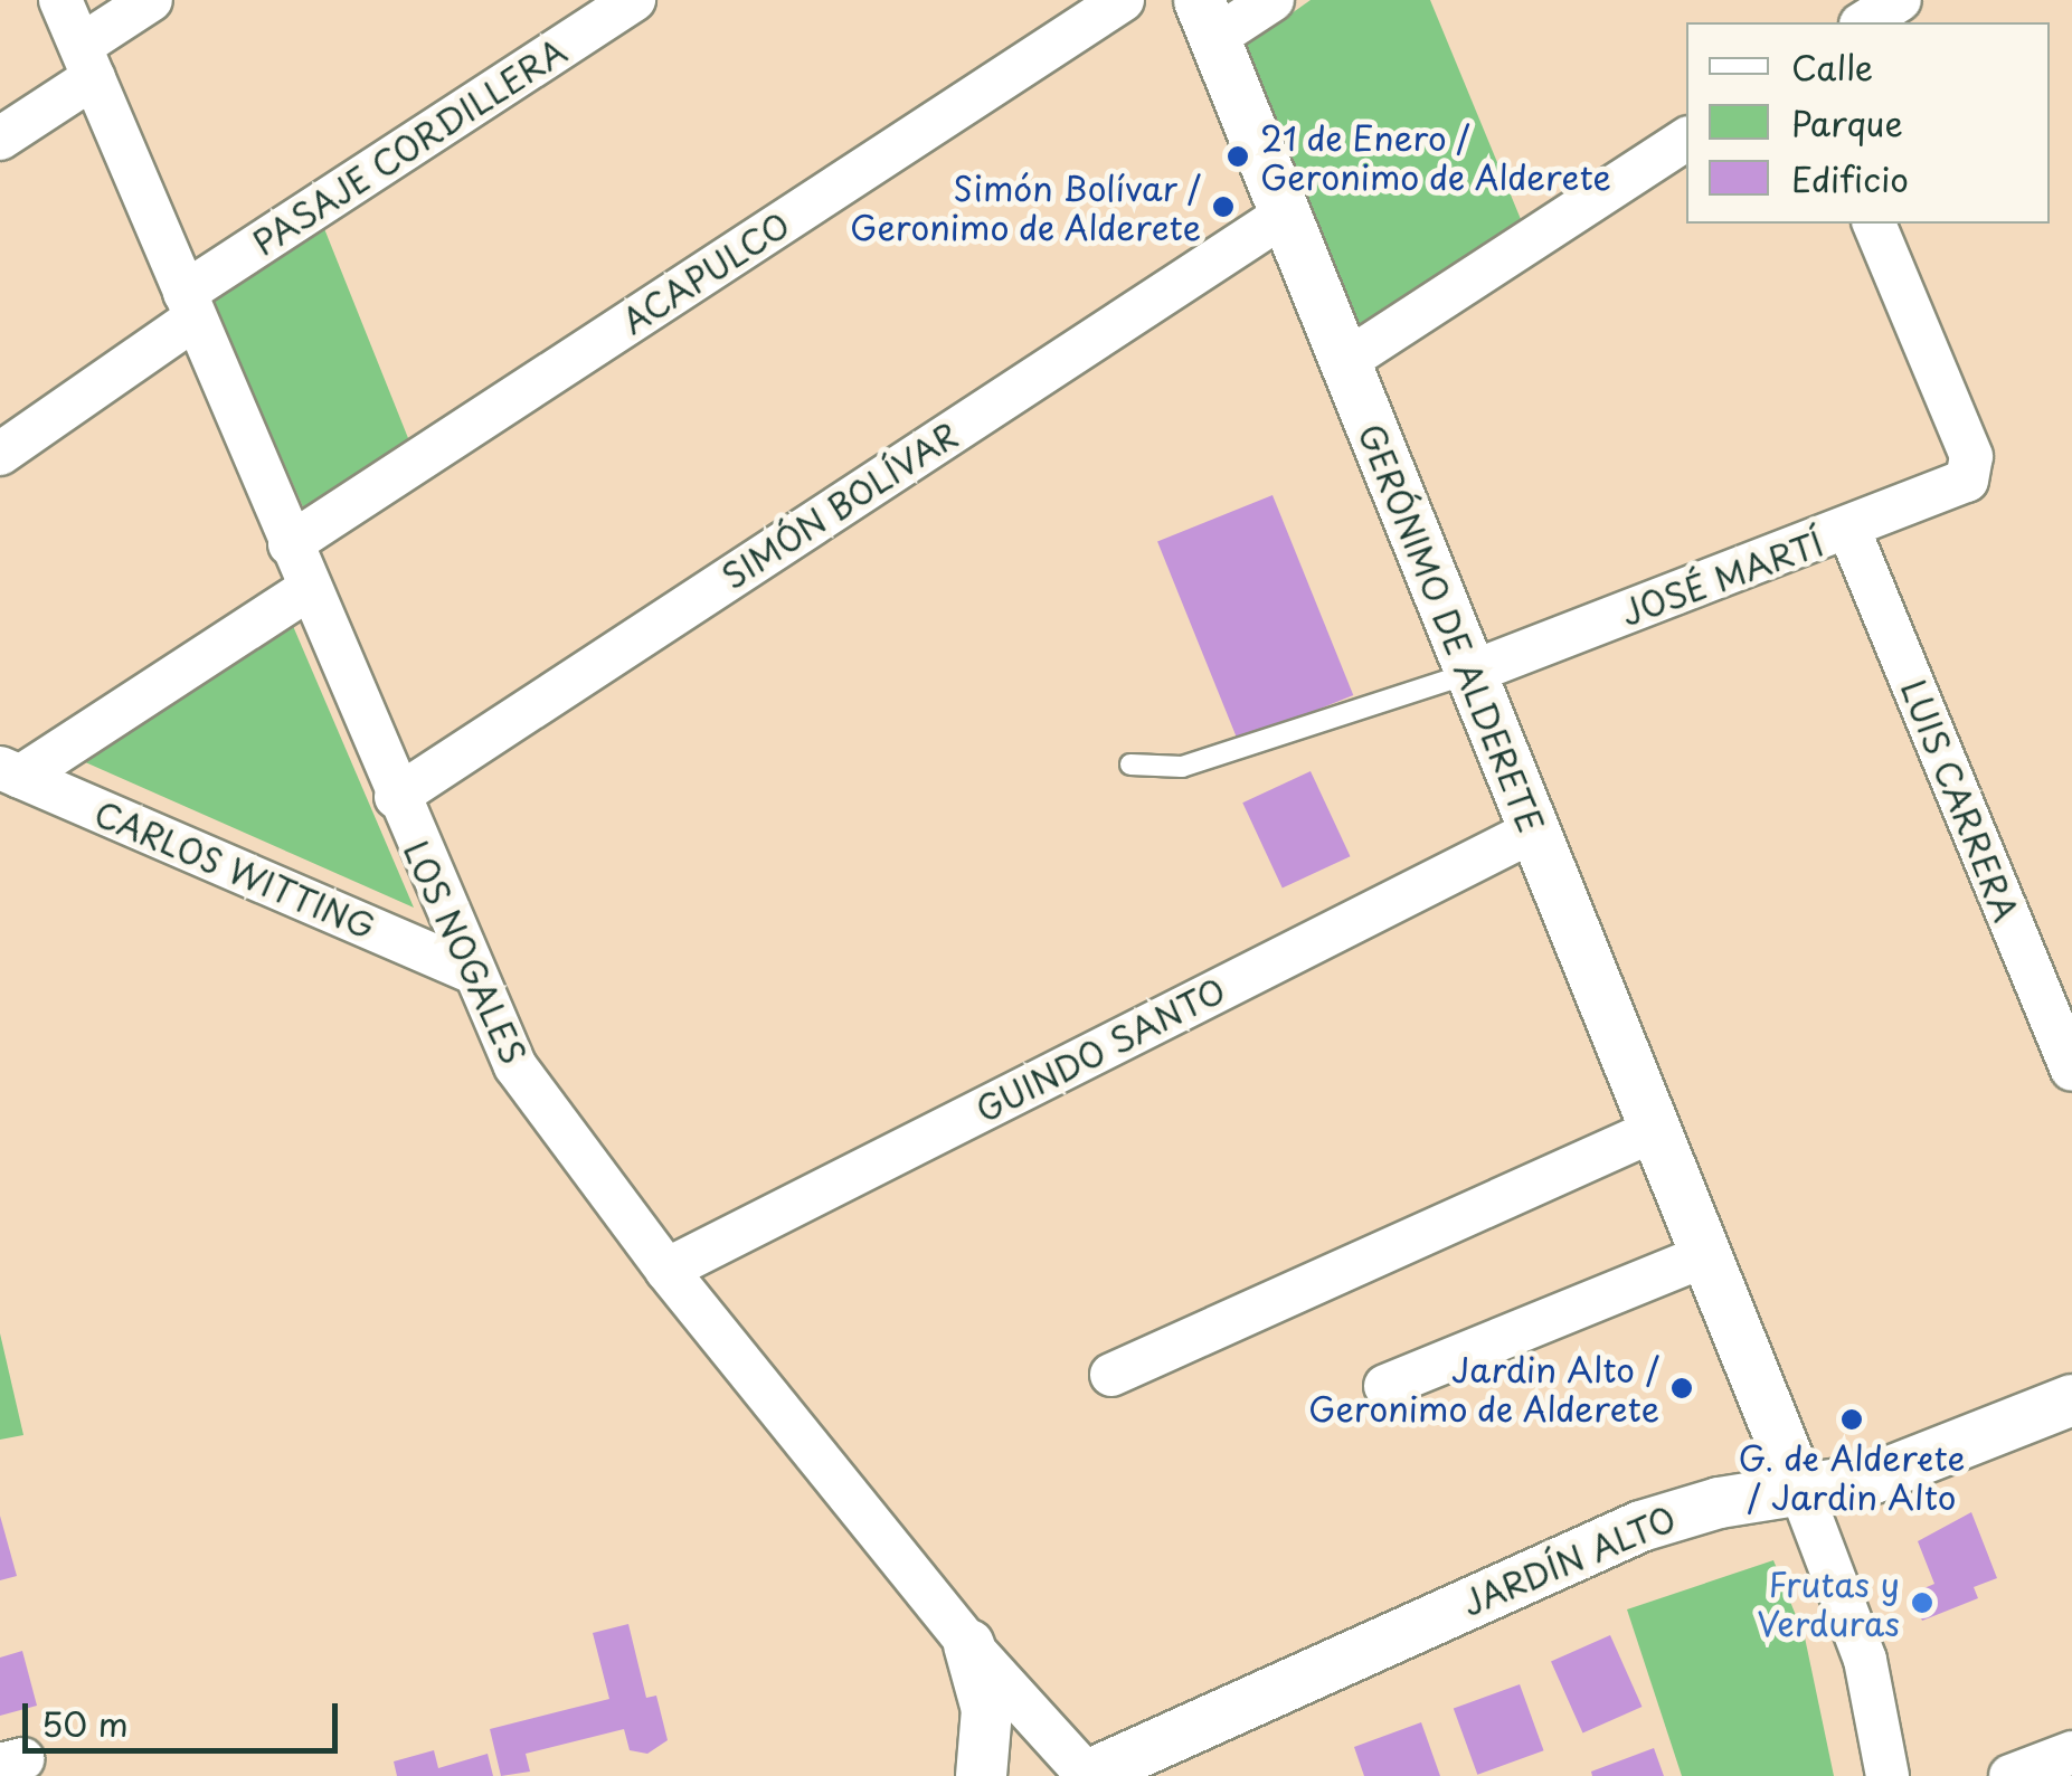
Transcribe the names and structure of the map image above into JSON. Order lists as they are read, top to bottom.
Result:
{
  "streets": {
    "street": [
      "PASAJE CORDILLERA",
      "ACAPULCO",
      "SIMÓN BOLÍVAR",
      "JOSÉ MARTÍ",
      "GERÓNIMO DE ALDERETE",
      "LUIS CARRERA",
      "CARLOS WITTING",
      "LOS NOGALES",
      "GUINDO SANTO",
      "JARDÍN ALTO"
    ]
  },
  "crossings": [
    ["PASAJE CORDILLERA", "LOS NOGALES"],
    ["ACAPULCO", "LOS NOGALES"],
    ["SIMÓN BOLÍVAR", "GERÓNIMO DE ALDERETE"],
    ["SIMÓN BOLÍVAR", "LOS NOGALES"],
    ["JOSÉ MARTÍ", "GERÓNIMO DE ALDERETE"],
    ["JOSÉ MARTÍ", "LUIS CARRERA"],
    ["GERÓNIMO DE ALDERETE", "GUINDO SANTO"],
    ["GERÓNIMO DE ALDERETE", "JARDÍN ALTO"],
    ["CARLOS WITTING", "LOS NOGALES"],
    ["LOS NOGALES", "GUINDO SANTO"],
    ["LOS NOGALES", "JARDÍN ALTO"]
  ],
  "places": [
    "21 de Enero / Geronimo de Alderete",
    "Simón Bolívar / Geronimo de Alderete",
    "Jardin Alto / Geronimo de Alderete",
    "G. de Alderete / Jardin Alto",
    "Frutas y Verduras"
  ],
  "legend": ["Calle", "Parque", "Edificio"],
  "scale_bar": "50 m"
}
